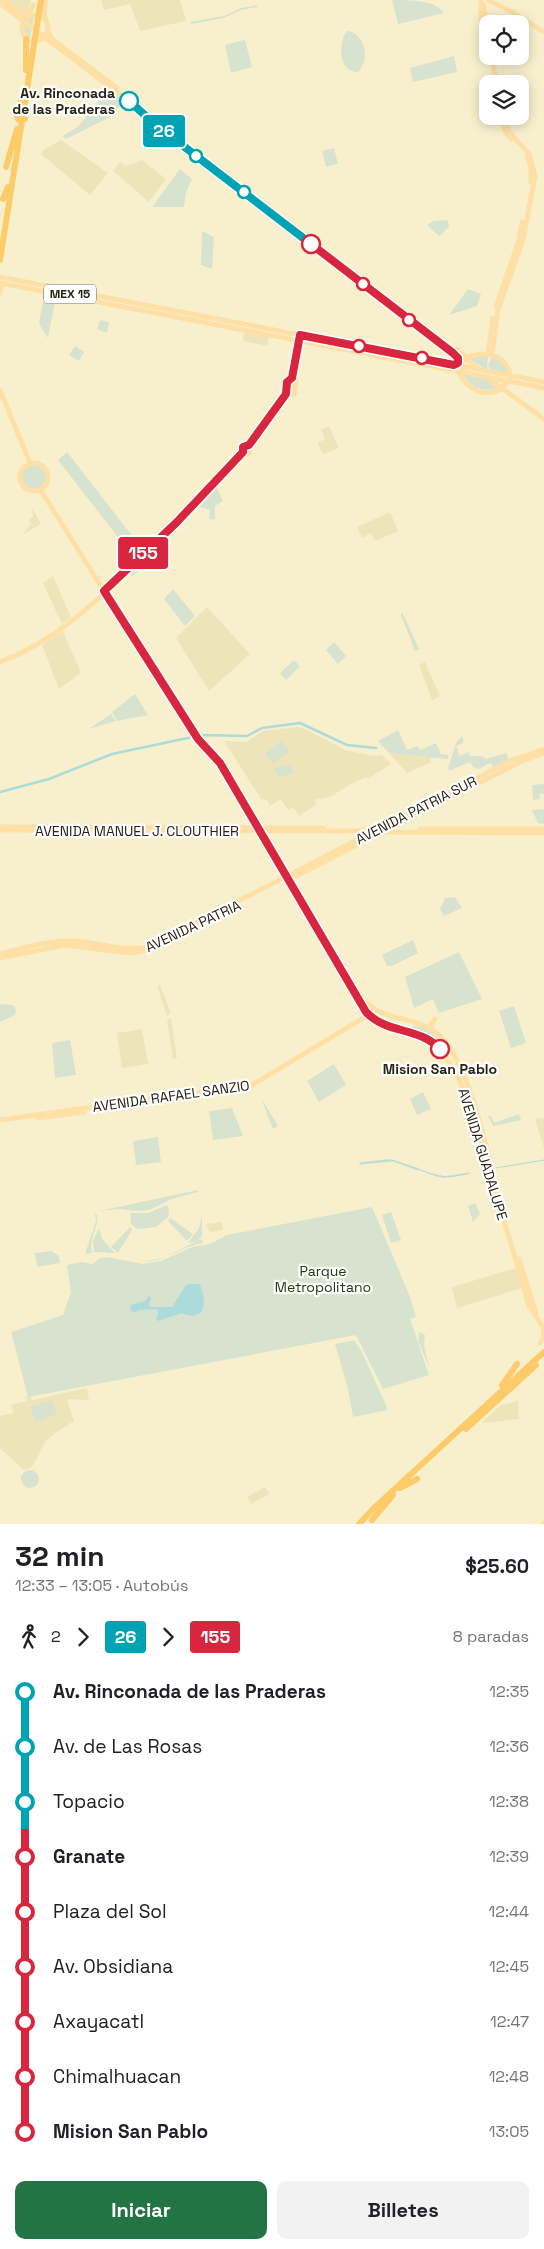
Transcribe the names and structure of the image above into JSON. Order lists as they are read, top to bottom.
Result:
{
  "streets": {
    "main road": [
      "MEX 15",
      "AVENIDA PATRIA SUR",
      "AVENIDA MANUEL J. CLOUTHIER",
      "AVENIDA PATRIA",
      "AVENIDA RAFAEL SANZIO",
      "AVENIDA GUADALUPE"
    ]
  },
  "crossings": [
    ["AVENIDA PATRIA SUR", "AVENIDA MANUEL J. CLOUTHIER"],
    ["AVENIDA PATRIA SUR", "AVENIDA PATRIA"],
    ["AVENIDA PATRIA SUR", "AVENIDA GUADALUPE"],
    ["AVENIDA MANUEL J. CLOUTHIER", "AVENIDA GUADALUPE"],
    ["AVENIDA PATRIA", "AVENIDA GUADALUPE"],
    ["AVENIDA RAFAEL SANZIO", "AVENIDA GUADALUPE"]
  ],
  "parks": ["Parque Metropolitano"],
  "places": ["Av. Rinconada de las Praderas", "Mision San Pablo"],
  "lines": ["bus line 26", "bus line 155"],
  "page": {
    "on_map": ["26", "155"],
    "heading": ["32 min", "12:33 – 13:05 · Autobús", "$25.60"],
    "legs": [
      "2",
      "26",
      "155",
      "8 paradas"
    ],
    "list": [
      {
        "name": "Av. Rinconada de las Praderas",
        "value": "12:35"
      },
      {
        "name": "Av. de Las Rosas",
        "value": "12:36"
      },
      {
        "name": "Topacio",
        "value": "12:38"
      },
      {
        "name": "Granate",
        "value": "12:39"
      },
      {
        "name": "Plaza del Sol",
        "value": "12:44"
      },
      {
        "name": "Av. Obsidiana",
        "value": "12:45"
      },
      {
        "name": "Axayacatl",
        "value": "12:47"
      },
      {
        "name": "Chimalhuacan",
        "value": "12:48"
      },
      {
        "name": "Mision San Pablo",
        "value": "13:05"
      }
    ],
    "buttons": ["Iniciar", "Billetes"]
  }
}
